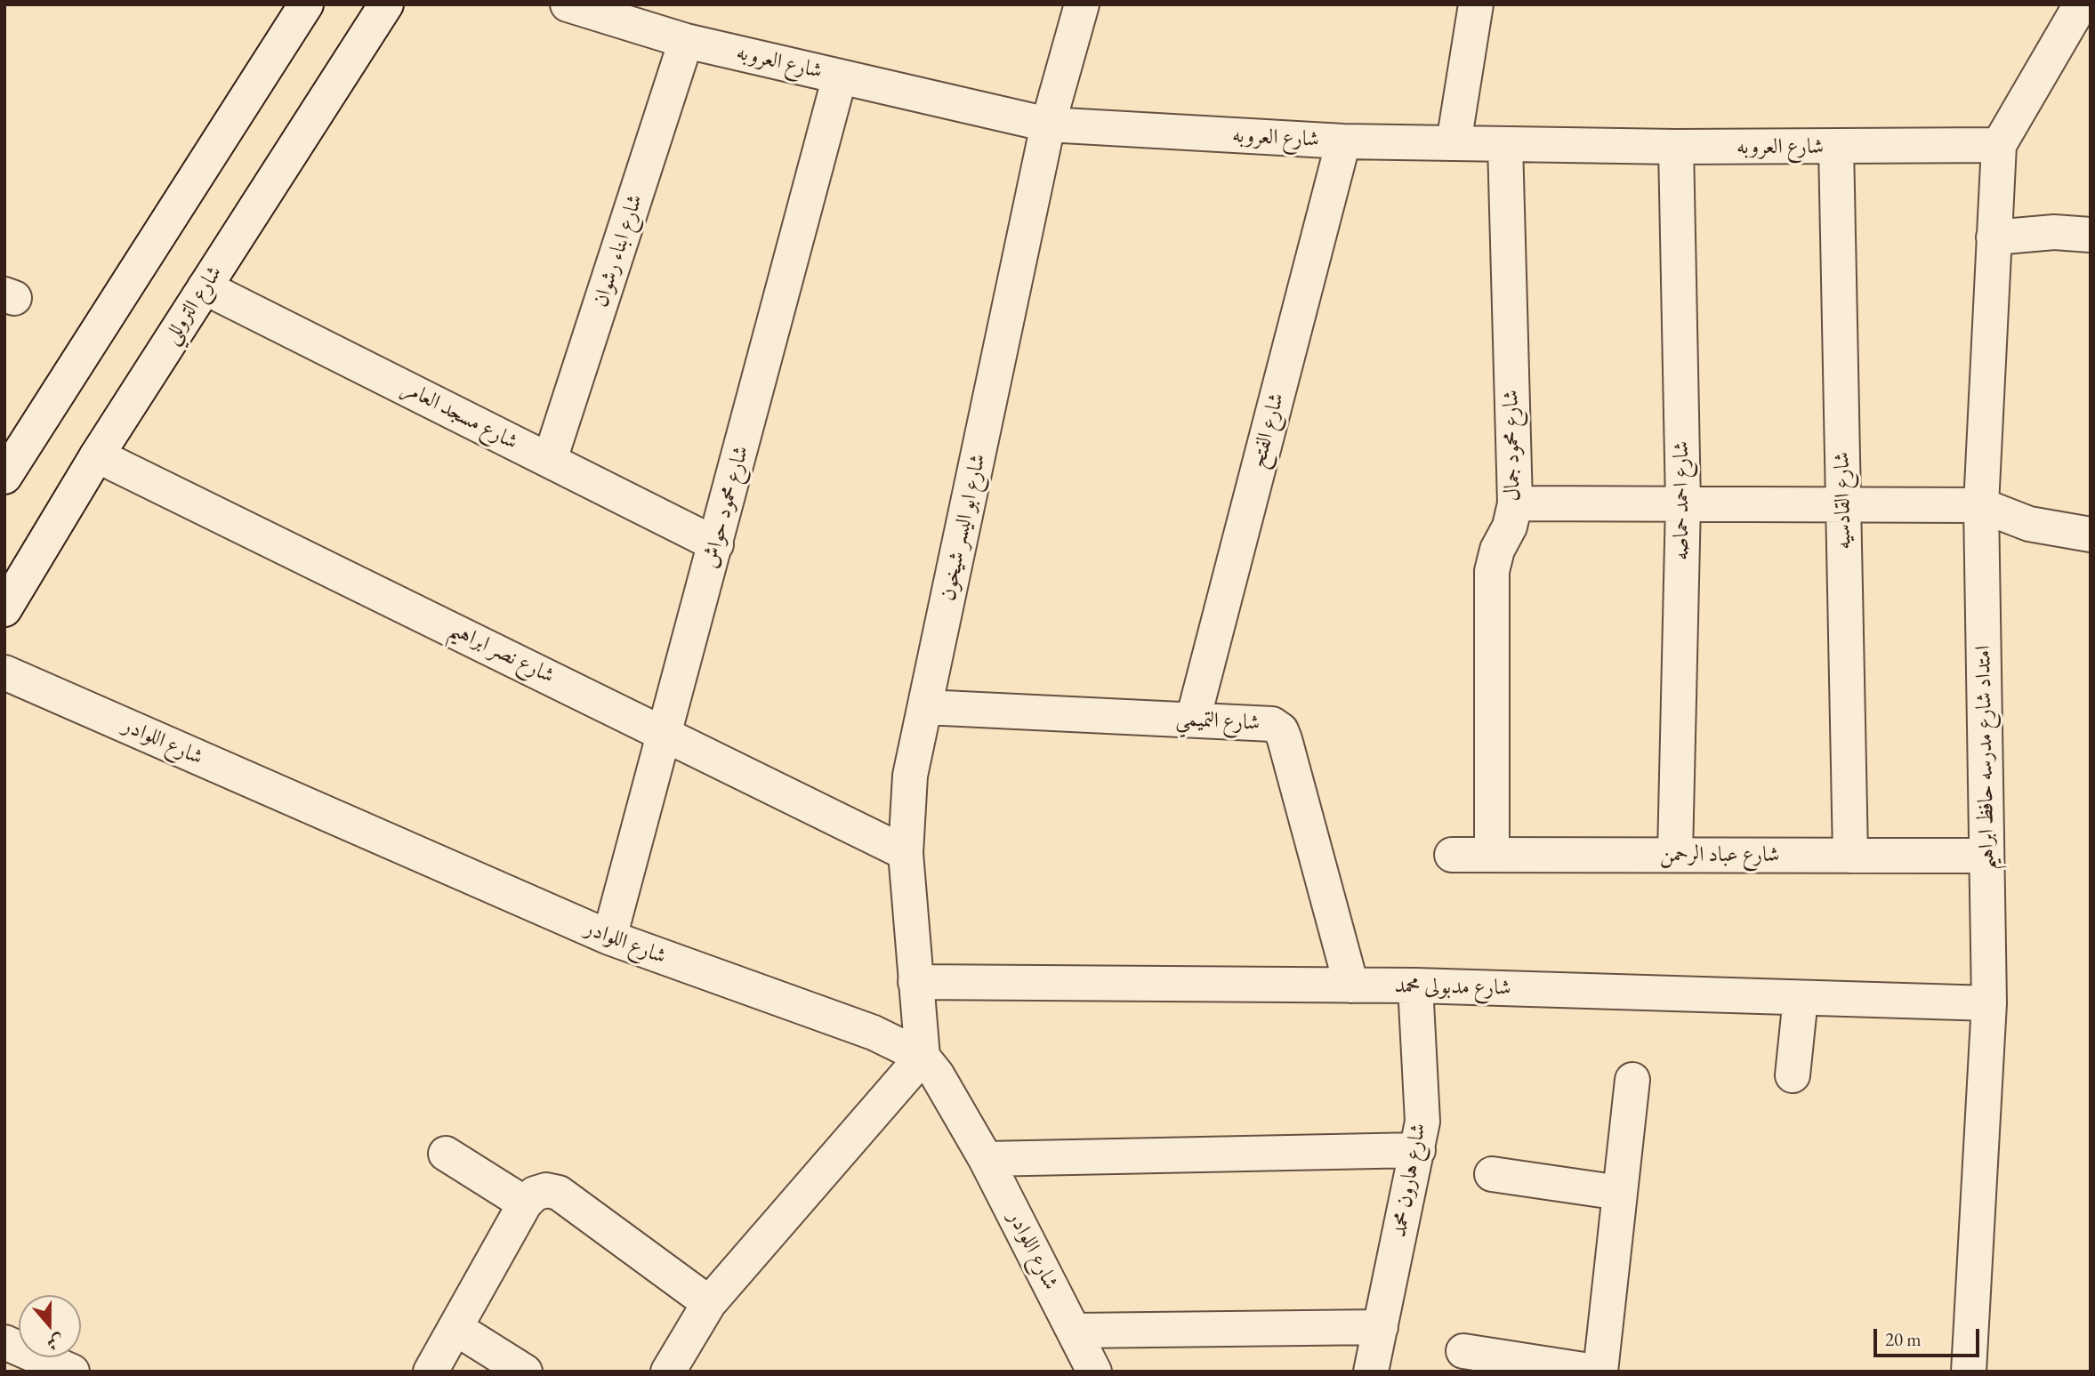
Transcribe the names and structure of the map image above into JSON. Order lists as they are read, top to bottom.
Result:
{
  "streets": {
    "street": [
      "شارع العروبه",
      "شارع ابناء رشوان",
      "شارع التروللي",
      "شارع مسجد العامر",
      "شارع الفتح",
      "شارع محمود جمال",
      "شارع احمد حماصه",
      "شارع القادسيه",
      "شارع محمود حواش",
      "شارع ابو اليسر شيخون",
      "شارع نصر ابراهيم",
      "شارع التميمي",
      "شارع اللوادر",
      "امتداد شارع مدرسه حافظ ابراهيم",
      "شارع عباد الرحمن",
      "شارع مدبولى محمد",
      "شارع هارون محمد"
    ]
  },
  "crossings": [
    ["شارع العروبه", "شارع ابناء رشوان"],
    ["شارع العروبه", "شارع الفتح"],
    ["شارع العروبه", "شارع محمود جمال"],
    ["شارع العروبه", "شارع احمد حماصه"],
    ["شارع العروبه", "شارع القادسيه"],
    ["شارع العروبه", "شارع محمود حواش"],
    ["شارع العروبه", "شارع ابو اليسر شيخون"],
    ["شارع العروبه", "امتداد شارع مدرسه حافظ ابراهيم"],
    ["شارع ابناء رشوان", "شارع مسجد العامر"],
    ["شارع التروللي", "شارع مسجد العامر"],
    ["شارع التروللي", "شارع نصر ابراهيم"],
    ["شارع مسجد العامر", "شارع محمود حواش"],
    ["شارع الفتح", "شارع التميمي"],
    ["شارع محمود جمال", "شارع عباد الرحمن"],
    ["شارع احمد حماصه", "شارع عباد الرحمن"],
    ["شارع القادسيه", "شارع عباد الرحمن"],
    ["شارع محمود حواش", "شارع نصر ابراهيم"],
    ["شارع محمود حواش", "شارع اللوادر"],
    ["شارع ابو اليسر شيخون", "شارع نصر ابراهيم"],
    ["شارع ابو اليسر شيخون", "شارع التميمي"],
    ["شارع ابو اليسر شيخون", "شارع اللوادر"],
    ["شارع ابو اليسر شيخون", "شارع مدبولى محمد"],
    ["شارع التميمي", "شارع مدبولى محمد"],
    ["امتداد شارع مدرسه حافظ ابراهيم", "شارع عباد الرحمن"],
    ["امتداد شارع مدرسه حافظ ابراهيم", "شارع مدبولى محمد"],
    ["شارع مدبولى محمد", "شارع هارون محمد"]
  ],
  "scale_bar": "20 m",
  "north": "bottom"
}
